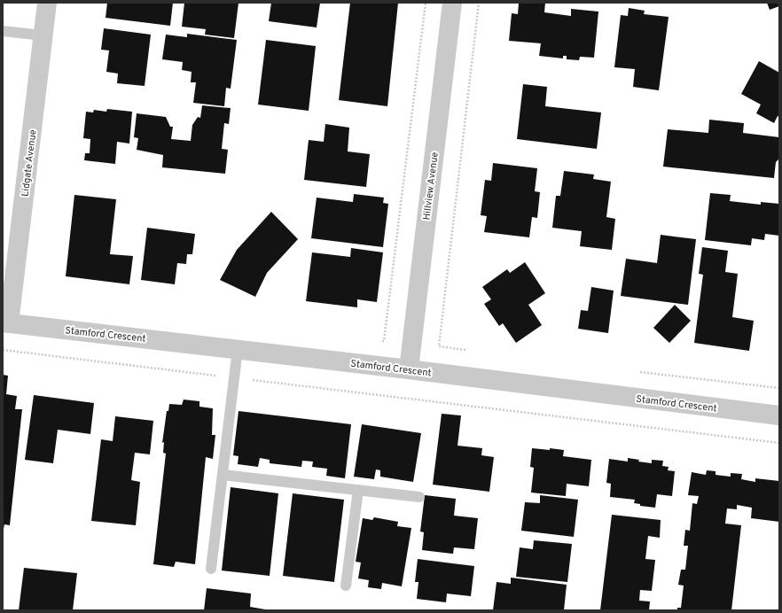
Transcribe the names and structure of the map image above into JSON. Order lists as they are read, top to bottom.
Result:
{
  "streets": {
    "street": ["Lidgate Avenue", "Hillview Avenue", "Stamford Crescent"]
  },
  "crossings": [
    ["Lidgate Avenue", "Stamford Crescent"],
    ["Hillview Avenue", "Stamford Crescent"]
  ]
}
